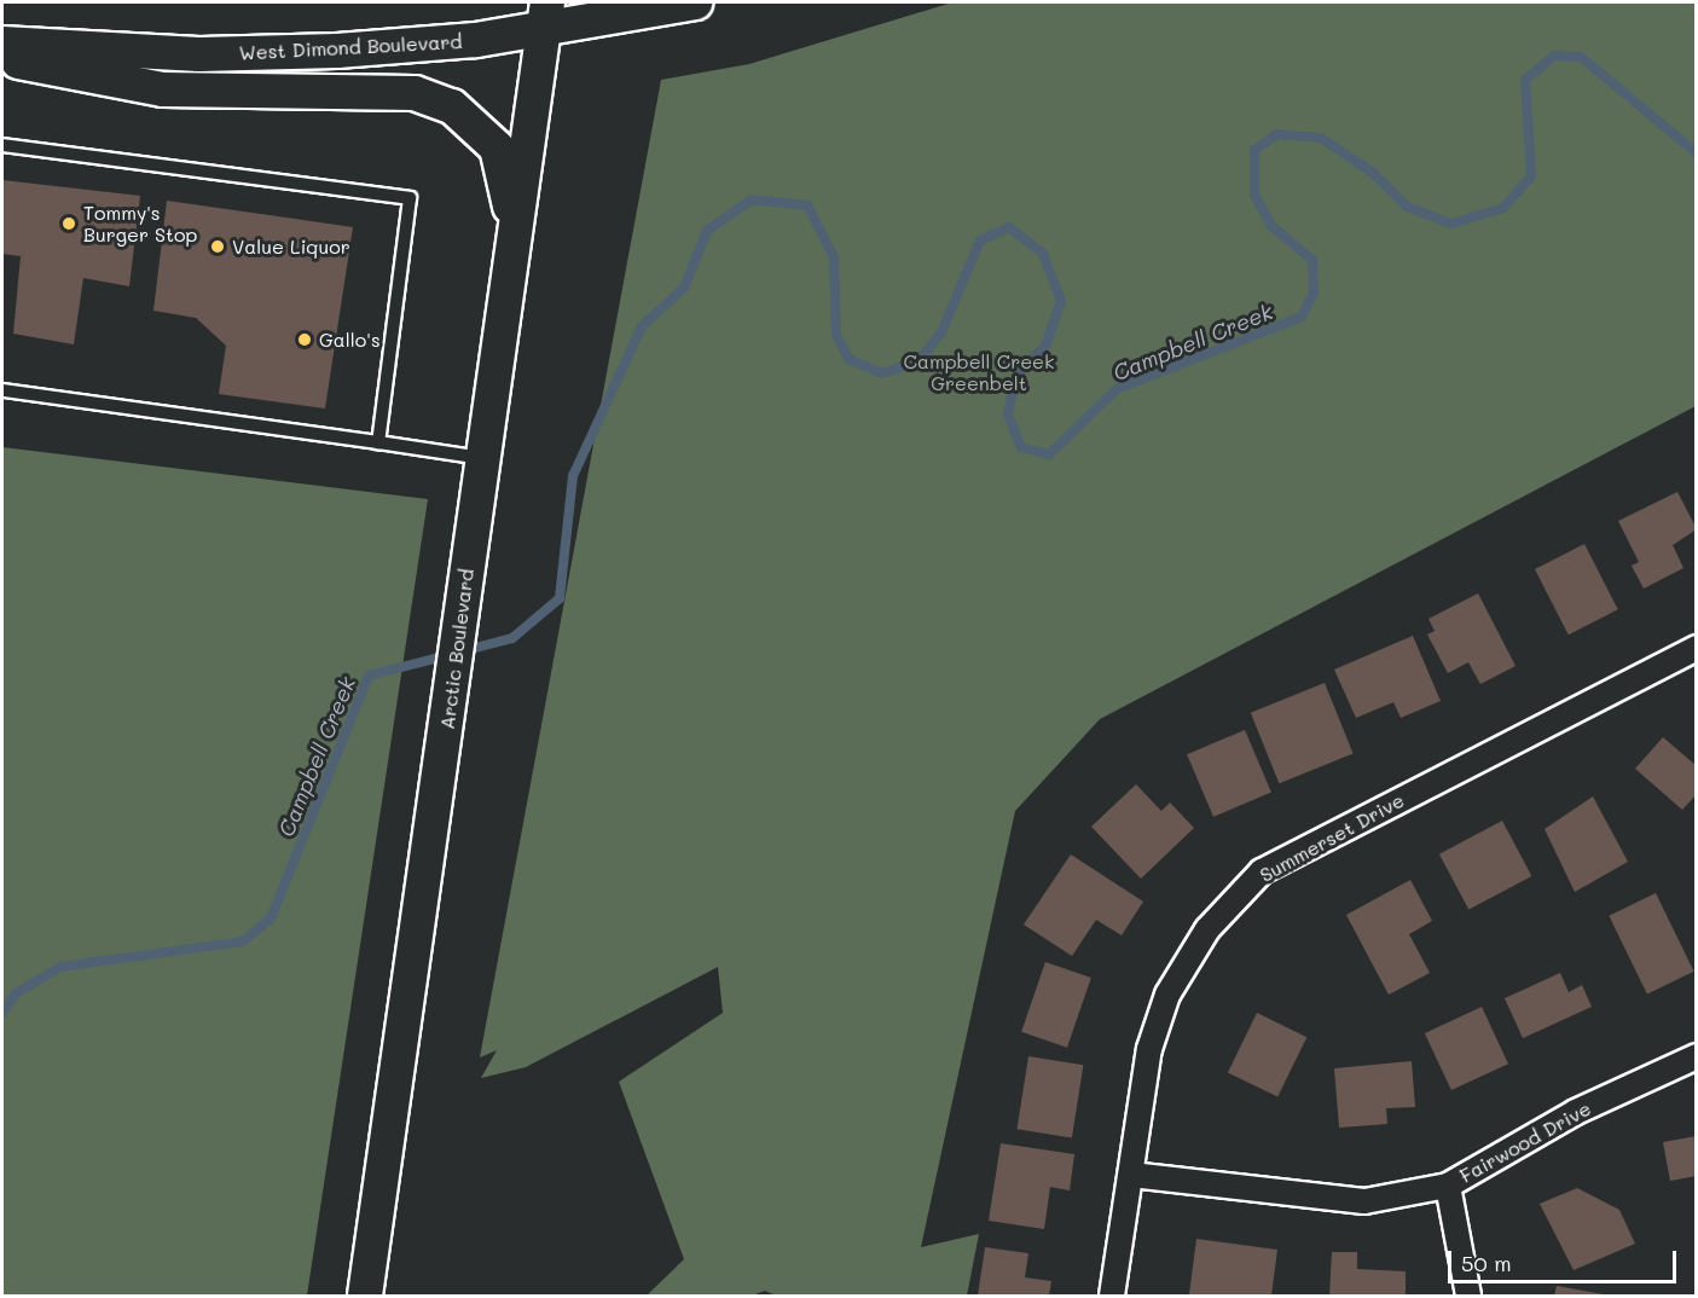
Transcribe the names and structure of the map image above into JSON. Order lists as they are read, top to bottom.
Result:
{
  "streets": {
    "main road": ["West Dimond Boulevard", "Arctic Boulevard"],
    "street": ["Summerset Drive", "Fairwood Drive"]
  },
  "crossings": [
    ["West Dimond Boulevard", "Arctic Boulevard"],
    ["Summerset Drive", "Fairwood Drive"]
  ],
  "water": ["Campbell Creek"],
  "parks": ["Campbell Creek Greenbelt"],
  "places": ["Tommy's Burger Stop", "Value Liquor", "Gallo's"],
  "scale_bar": "50 m"
}
